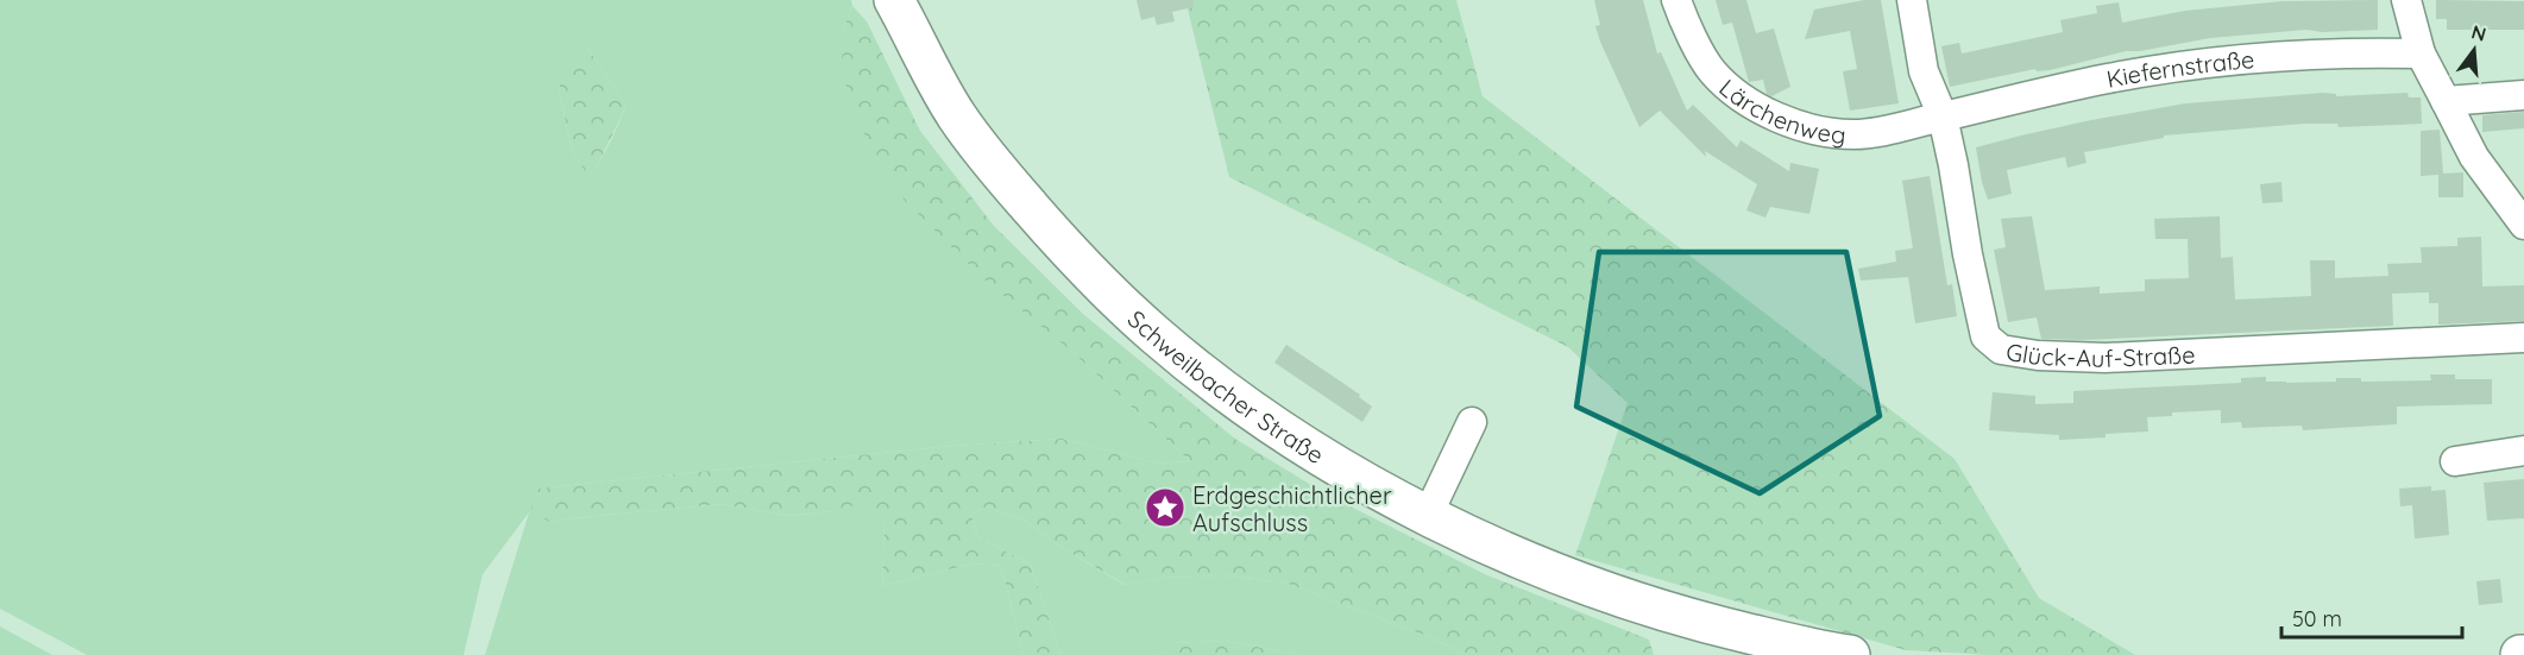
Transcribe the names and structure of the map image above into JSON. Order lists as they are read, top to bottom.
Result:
{
  "streets": {
    "main road": ["Schweilbacher Straße"],
    "street": ["Kiefernstraße", "Lärchenweg", "Glück-Auf-Straße"]
  },
  "crossings": [
    ["Kiefernstraße", "Lärchenweg"],
    ["Kiefernstraße", "Glück-Auf-Straße"],
    ["Lärchenweg", "Glück-Auf-Straße"]
  ],
  "places": {
    "place": ["Erdgeschichtlicher Aufschluss"]
  },
  "scale_bar": "50 m",
  "north": "top"
}
